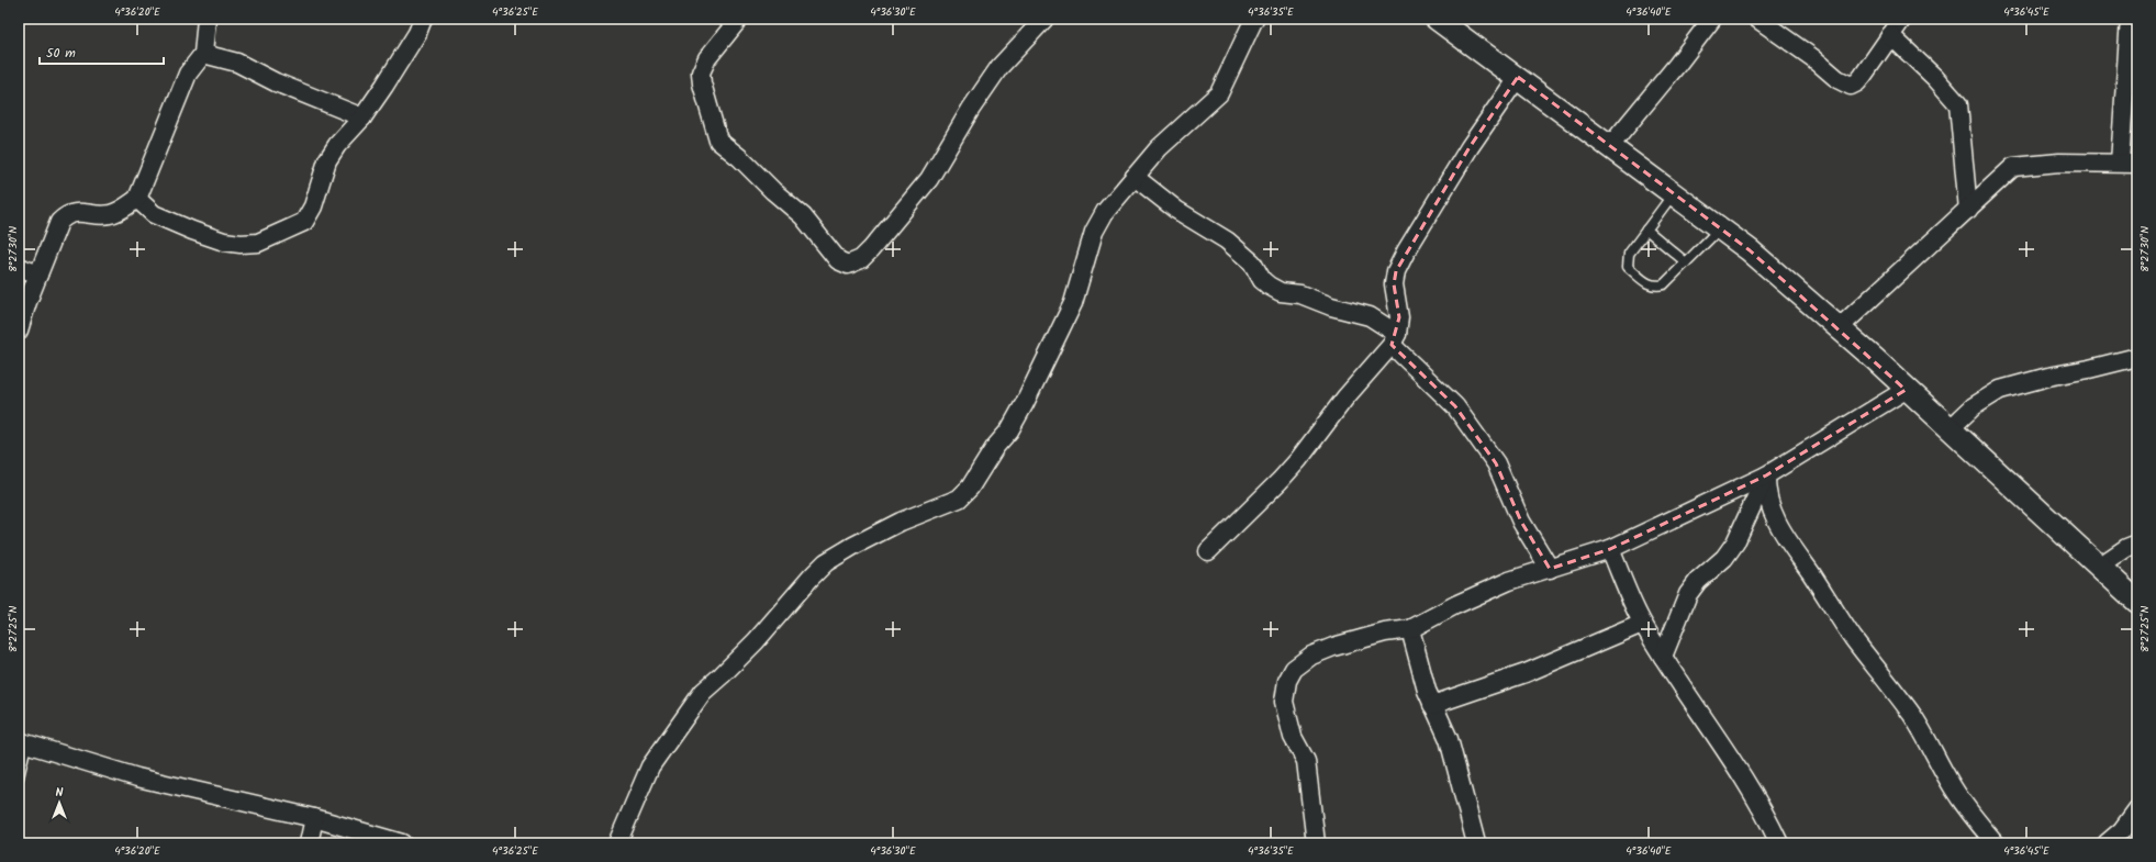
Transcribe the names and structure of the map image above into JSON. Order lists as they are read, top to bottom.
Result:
{
  "scale_bar": "50 m",
  "north": "top",
  "coordinates": [
    "4°36'20\"E",
    "4°36'25\"E",
    "4°36'30\"E",
    "4°36'35\"E",
    "4°36'40\"E",
    "4°36'45\"E",
    "8°27'30\"N",
    "8°27'25\"N"
  ]
}
